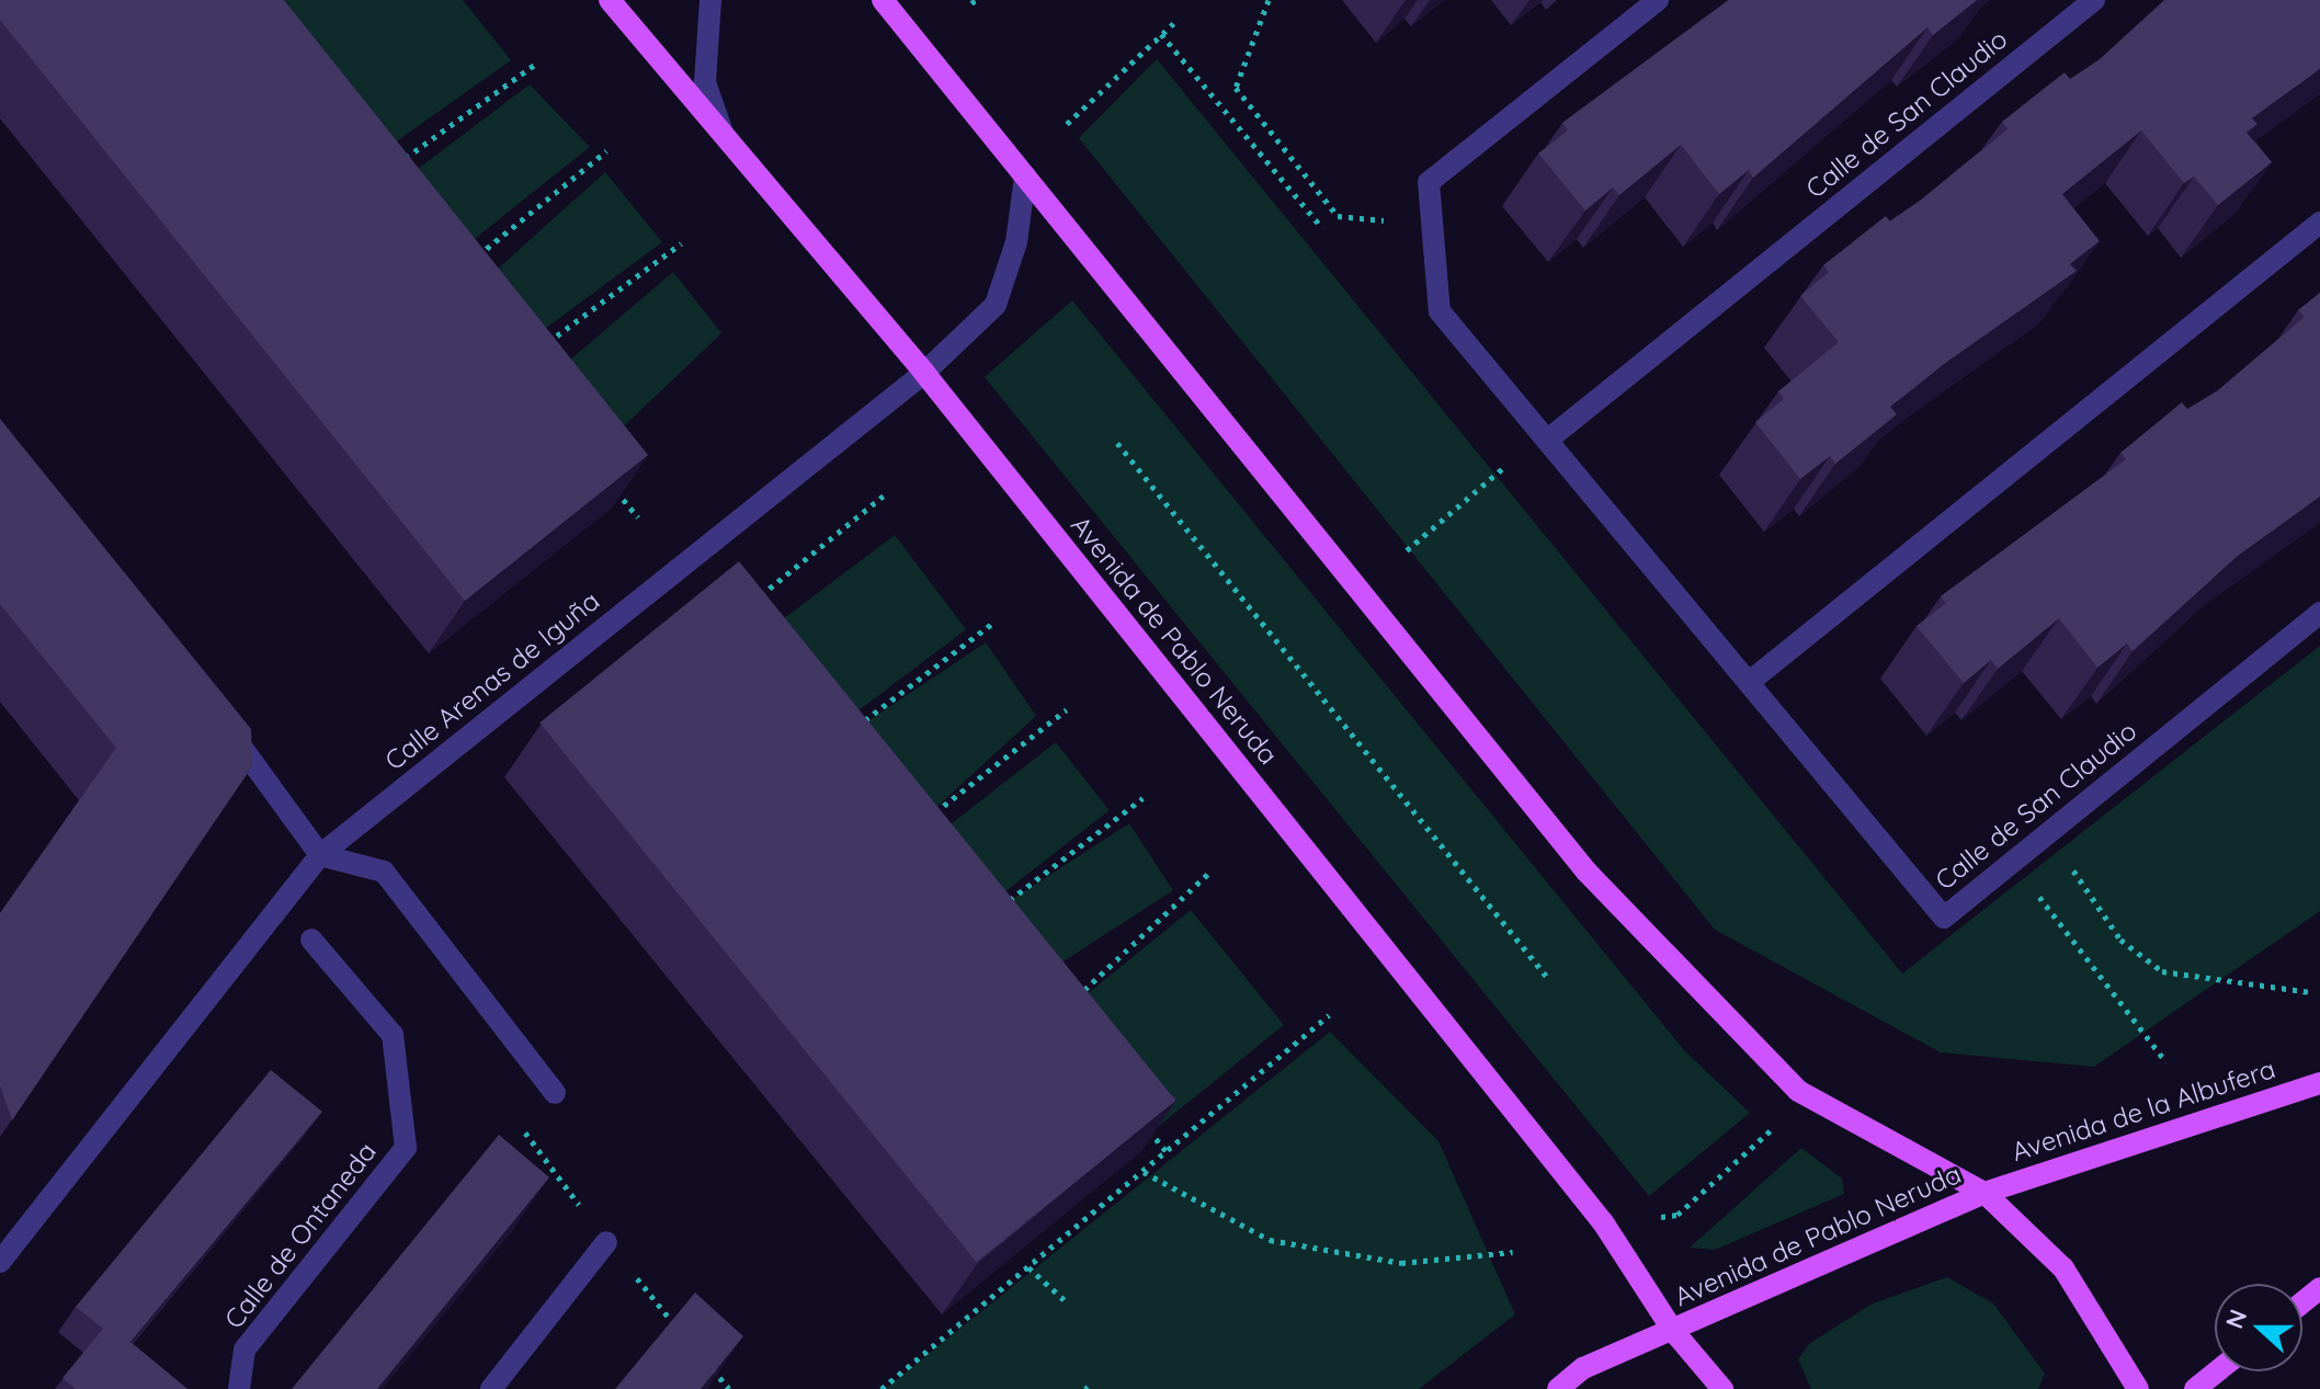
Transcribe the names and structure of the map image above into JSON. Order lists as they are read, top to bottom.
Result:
{
  "streets": {
    "main road": ["Avenida de Pablo Neruda", "Avenida de la Albufera"],
    "street": ["Calle de San Claudio", "Calle Arenas de Iguña", "Calle de Ontaneda"]
  },
  "crossings": [
    ["Avenida de Pablo Neruda", "Calle Arenas de Iguña"],
    ["Avenida de Pablo Neruda", "Avenida de la Albufera"]
  ],
  "north": "left"
}
